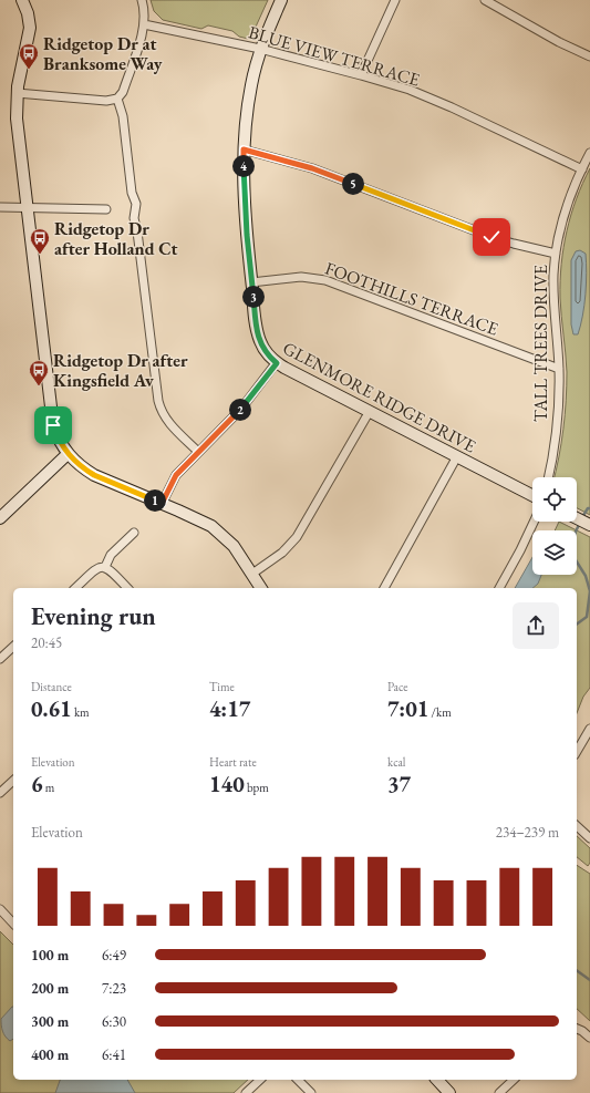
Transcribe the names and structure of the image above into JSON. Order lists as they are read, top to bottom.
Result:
{
  "streets": {
    "street": [
      "BLUE VIEW TERRACE",
      "FOOTHILLS TERRACE",
      "TALL TREES DRIVE",
      "GLENMORE RIDGE DRIVE"
    ]
  },
  "crossings": [
    ["BLUE VIEW TERRACE", "TALL TREES DRIVE"],
    ["BLUE VIEW TERRACE", "GLENMORE RIDGE DRIVE"],
    ["FOOTHILLS TERRACE", "TALL TREES DRIVE"],
    ["FOOTHILLS TERRACE", "GLENMORE RIDGE DRIVE"]
  ],
  "places": {
    "bus stop": ["Ridgetop Dr at Branksome Way", "Ridgetop Dr after Holland Ct", "Ridgetop Dr after Kingsfield Av"]
  },
  "page": {
    "pins": [
      "4",
      "5",
      "3",
      "2",
      "1"
    ],
    "heading": ["Evening run", "20:45"],
    "stats": [
      ["Distance", "0.61 km"],
      ["Time", "4:17"],
      ["Pace", "7:01 /km"],
      ["Elevation", "6 m"],
      ["Heart rate", "140 bpm"],
      ["kcal", "37"]
    ],
    "chart": ["Elevation", "234–239 m"],
    "list": [
      {
        "name": "100 m",
        "note": "6:49"
      },
      {
        "name": "200 m",
        "note": "7:23"
      },
      {
        "name": "300 m",
        "note": "6:30"
      },
      {
        "name": "400 m",
        "note": "6:41"
      }
    ]
  }
}
